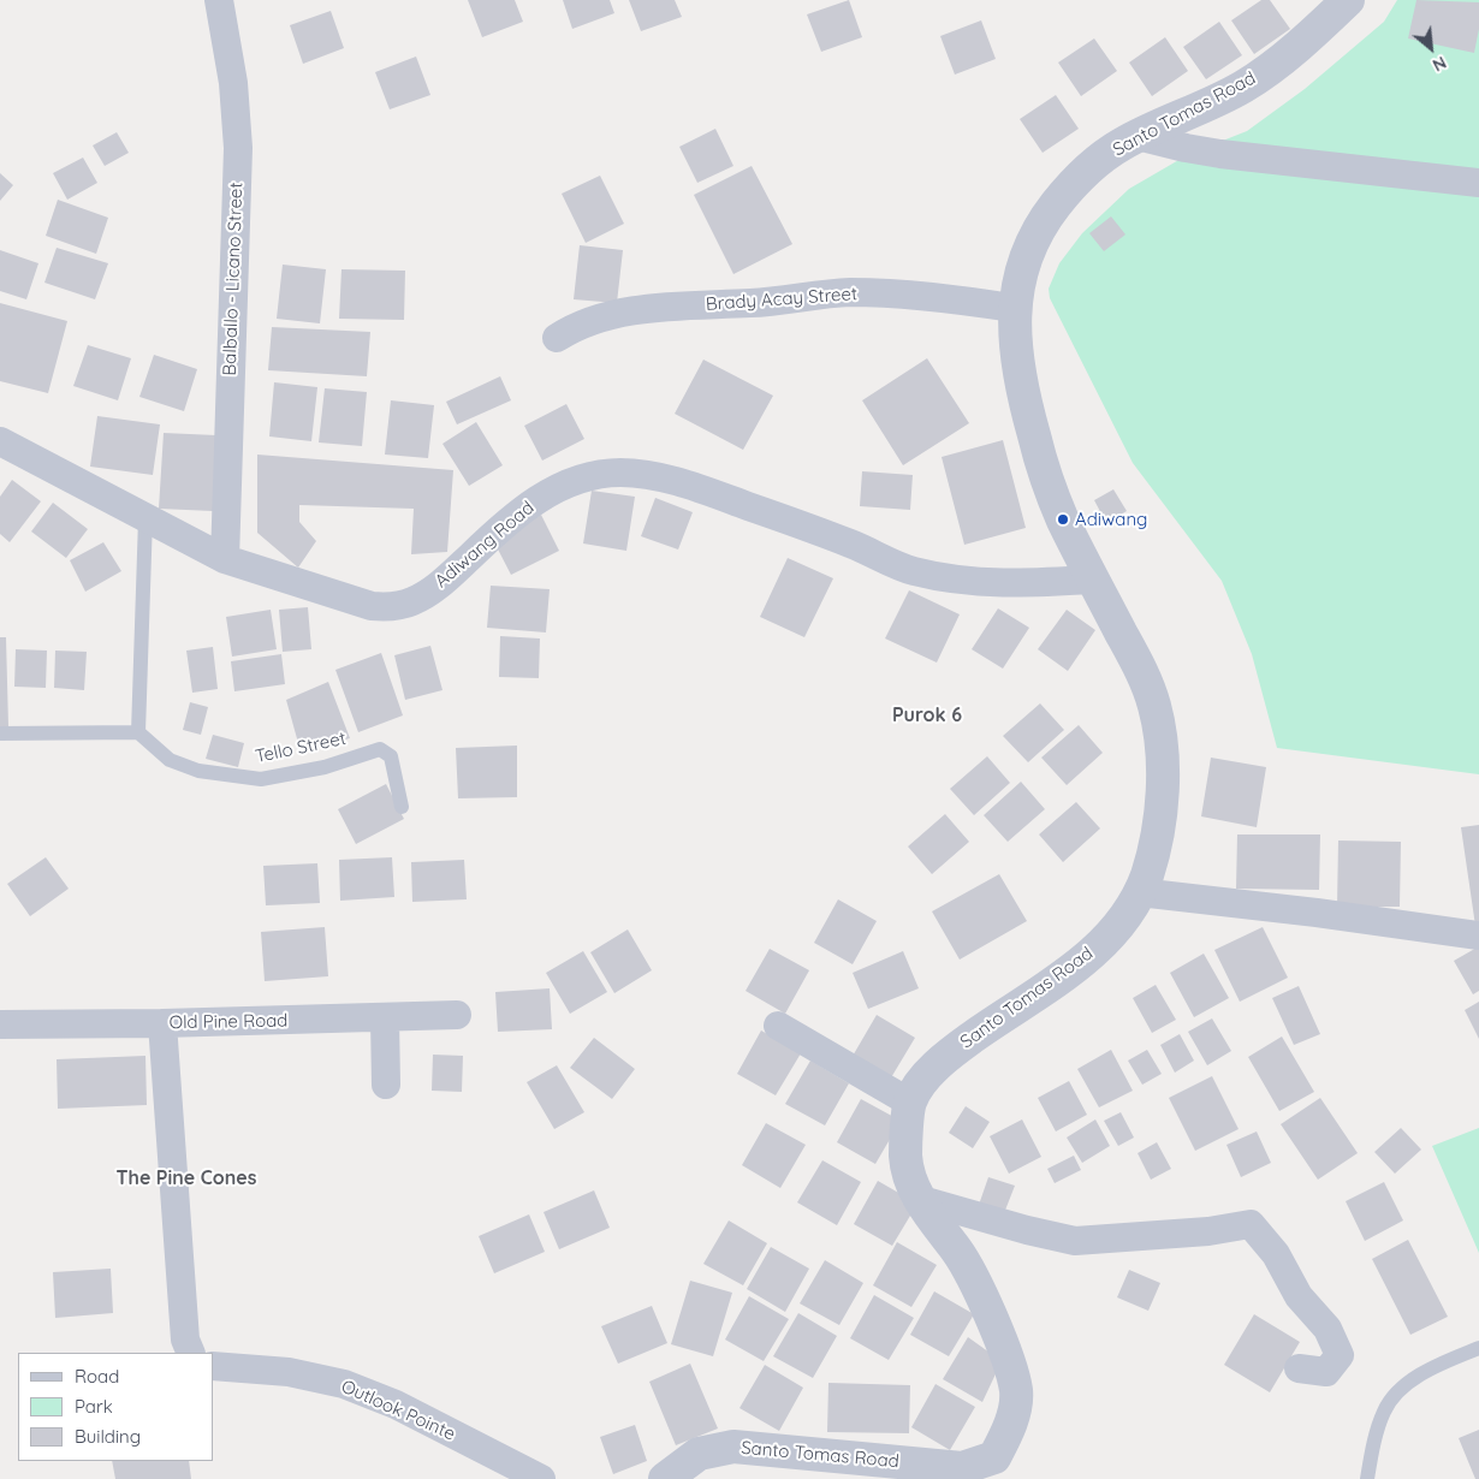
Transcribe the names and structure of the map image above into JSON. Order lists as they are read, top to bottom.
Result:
{
  "streets": {
    "street": [
      "Santo Tomas Road",
      "Balballo - Licano Street",
      "Brady Acay Street",
      "Adiwang Road",
      "Old Pine Road",
      "Outlook Pointe"
    ],
    "lane": ["Tello Street"]
  },
  "crossings": [
    ["Santo Tomas Road", "Brady Acay Street"],
    ["Santo Tomas Road", "Adiwang Road"],
    ["Balballo - Licano Street", "Adiwang Road"]
  ],
  "districts": ["Purok 6", "The Pine Cones"],
  "places": ["Adiwang"],
  "legend": ["Road", "Park", "Building"],
  "north": "bottom right"
}
